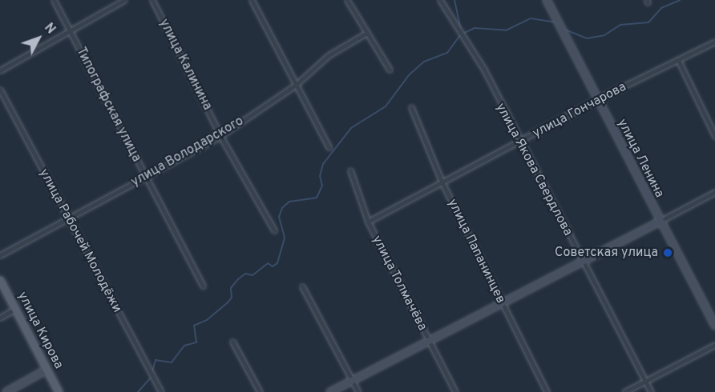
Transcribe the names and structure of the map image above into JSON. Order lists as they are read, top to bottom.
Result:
{
  "streets": {
    "main road": ["улица Кирова"],
    "street": [
      "улица Калинина",
      "Типографская улица",
      "улица Гончарова",
      "улица Володарского",
      "улица Ленина",
      "улица Якова Свердлова",
      "улица Рабочей Молодёжи",
      "улица Папанинцев",
      "улица Толмачёва"
    ]
  },
  "crossings": [
    ["улица Калинина", "улица Володарского"],
    ["Типографская улица", "улица Володарского"],
    ["улица Гончарова", "улица Ленина"],
    ["улица Гончарова", "улица Якова Свердлова"],
    ["улица Гончарова", "улица Папанинцев"],
    ["улица Гончарова", "улица Толмачёва"],
    ["улица Володарского", "улица Рабочей Молодёжи"]
  ],
  "places": ["Советская улица"],
  "north": "top right"
}
